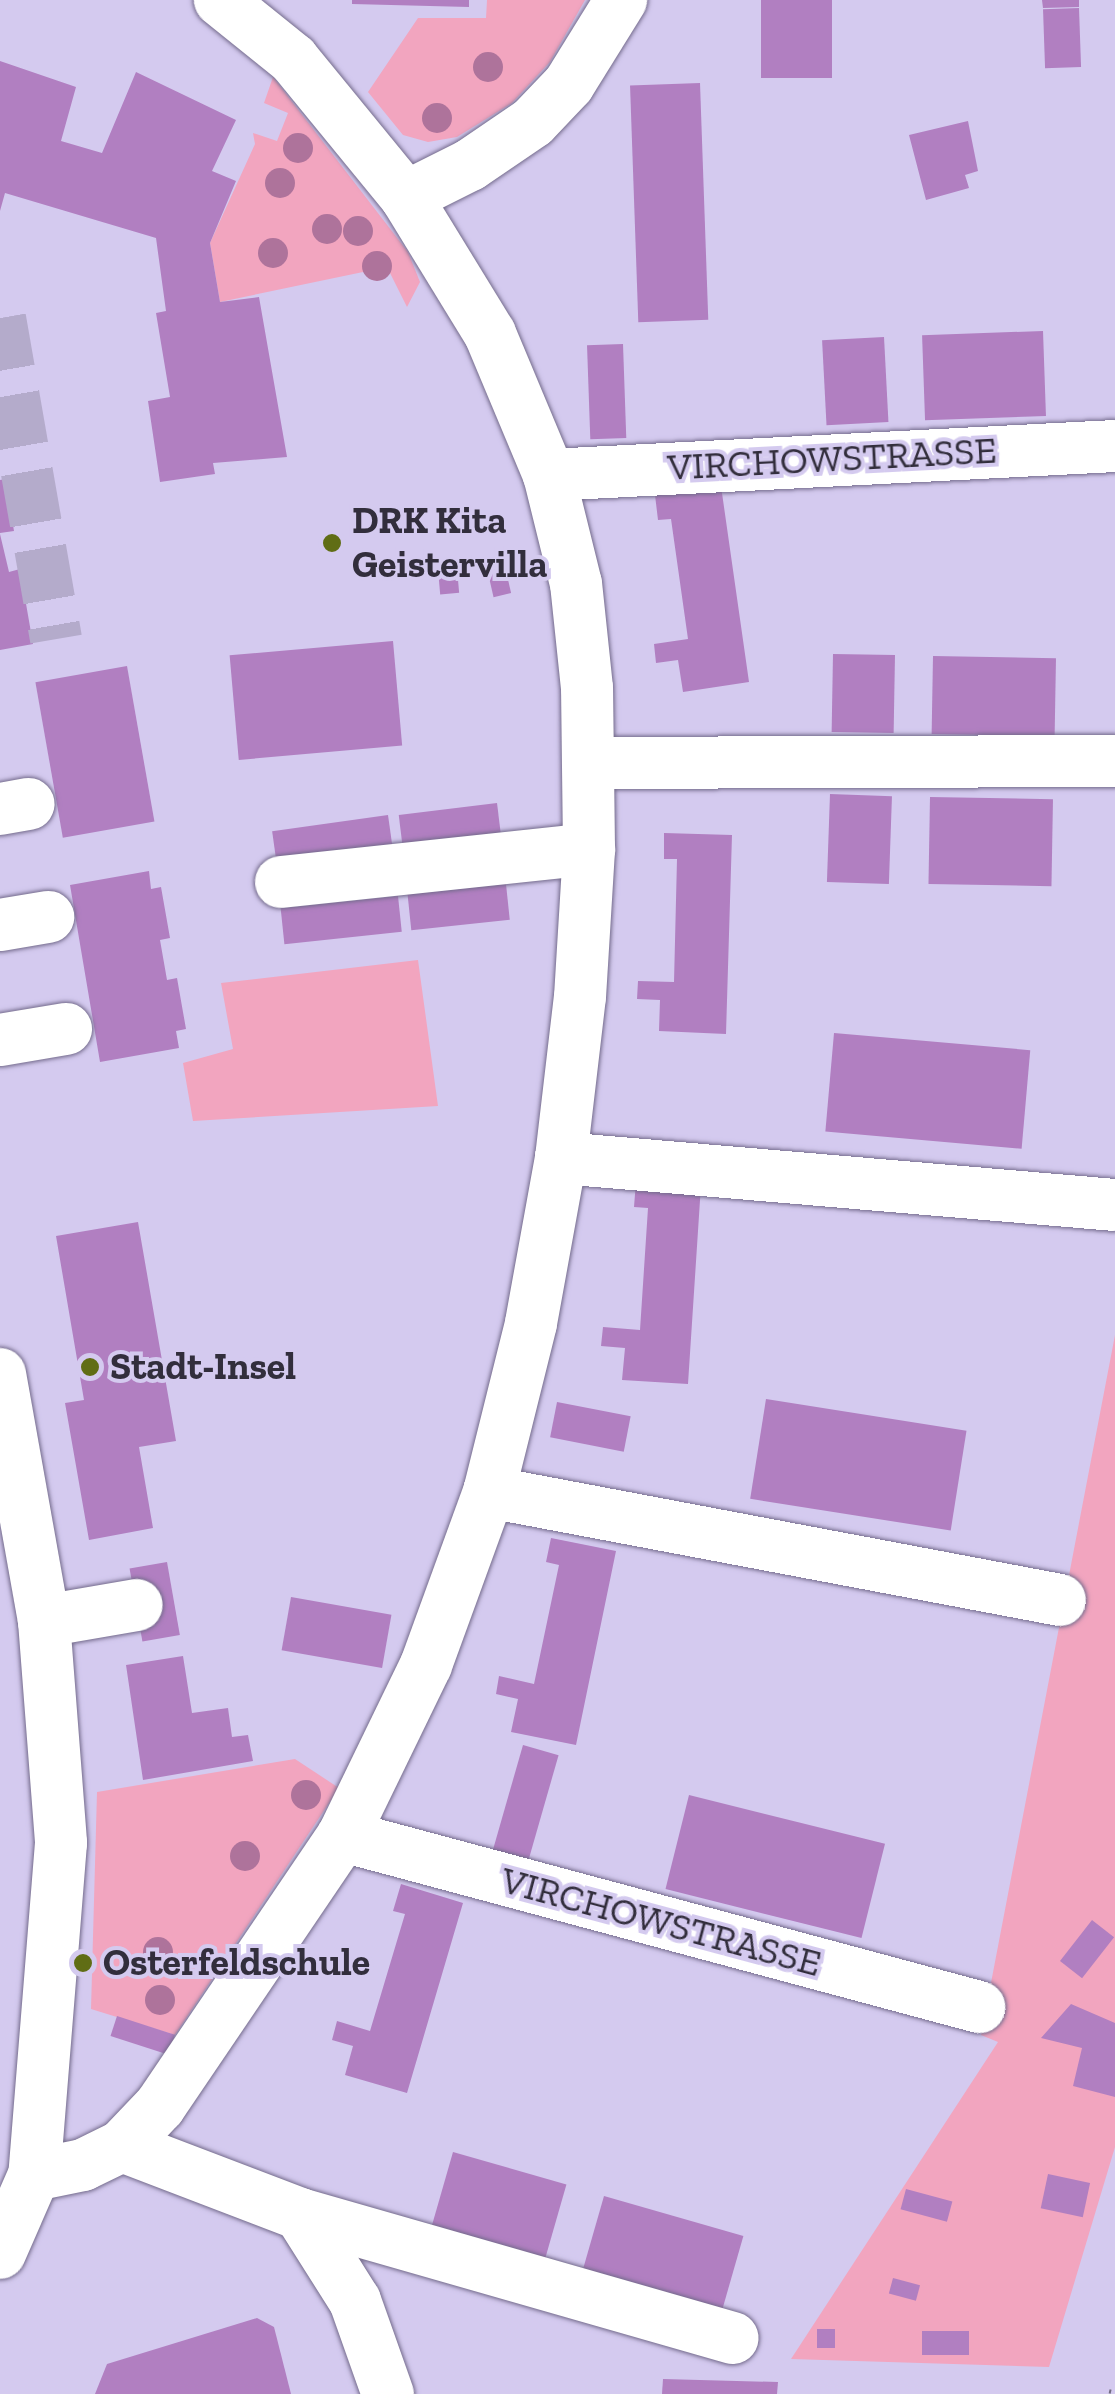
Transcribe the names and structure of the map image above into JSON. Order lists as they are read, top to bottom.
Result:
{
  "streets": {
    "street": ["VIRCHOWSTRASSE"]
  },
  "places": ["DRK Kita Geistervilla", "Stadt-Insel", "Osterfeldschule"]
}
